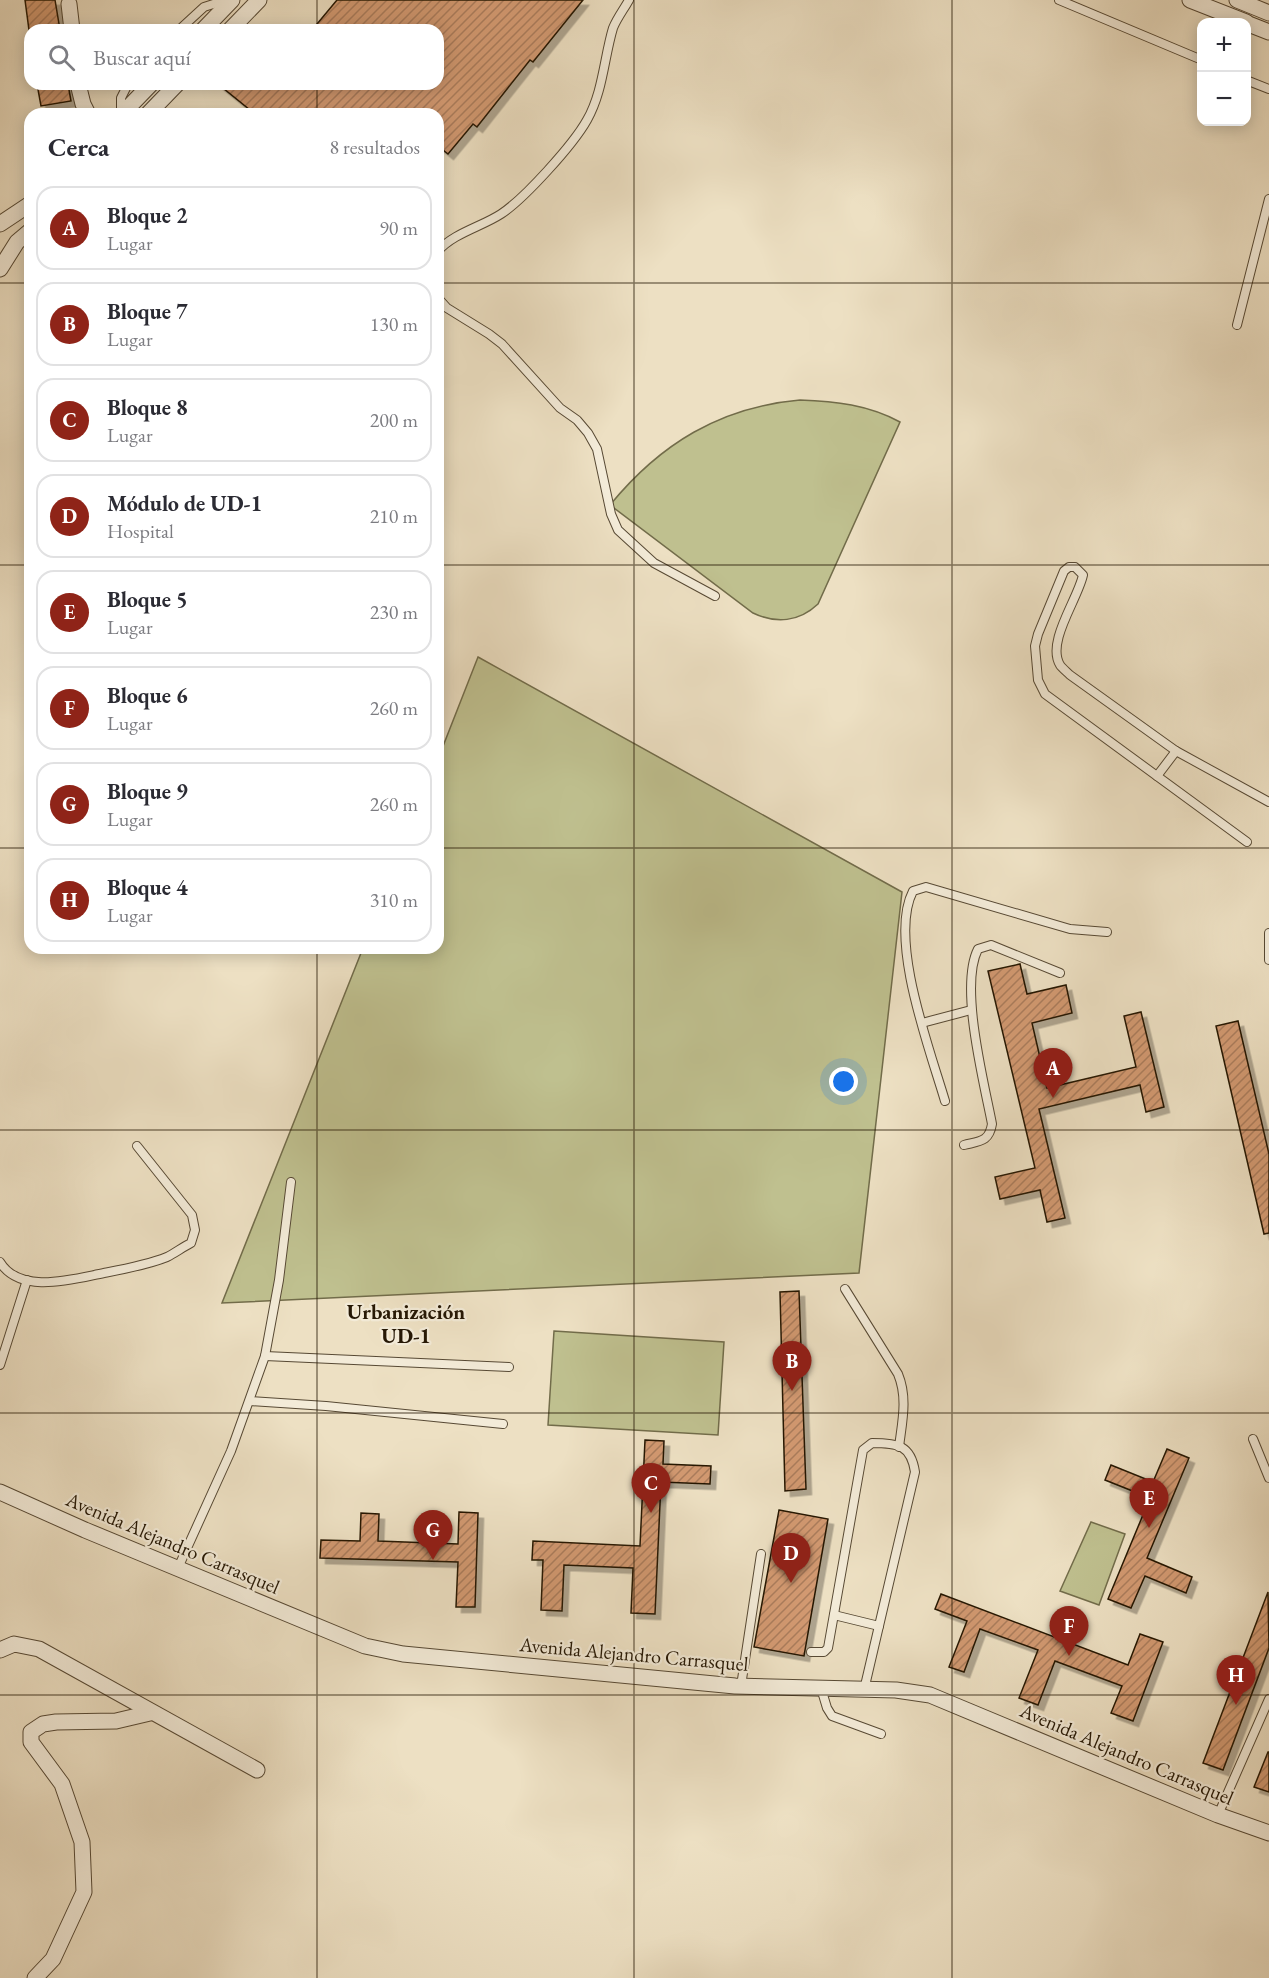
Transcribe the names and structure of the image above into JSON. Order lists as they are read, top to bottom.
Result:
{
  "streets": {
    "street": ["Avenida Alejandro Carrasquel"]
  },
  "districts": ["Urbanización UD-1"],
  "page": {
    "map_buttons": ["+", "−"],
    "search": "Buscar aquí",
    "heading": ["Cerca", "8 resultados"],
    "list": [
      {
        "mark": "A",
        "name": "Bloque 2",
        "note": "Lugar",
        "value": "90 m"
      },
      {
        "mark": "B",
        "name": "Bloque 7",
        "note": "Lugar",
        "value": "130 m"
      },
      {
        "mark": "C",
        "name": "Bloque 8",
        "note": "Lugar",
        "value": "200 m"
      },
      {
        "mark": "D",
        "name": "Módulo de UD-1",
        "note": "Hospital",
        "value": "210 m"
      },
      {
        "mark": "E",
        "name": "Bloque 5",
        "note": "Lugar",
        "value": "230 m"
      },
      {
        "mark": "F",
        "name": "Bloque 6",
        "note": "Lugar",
        "value": "260 m"
      },
      {
        "mark": "G",
        "name": "Bloque 9",
        "note": "Lugar",
        "value": "260 m"
      },
      {
        "mark": "H",
        "name": "Bloque 4",
        "note": "Lugar",
        "value": "310 m"
      }
    ],
    "pins": [
      "A",
      "B",
      "C",
      "E",
      "G",
      "D",
      "F",
      "H"
    ]
  }
}
